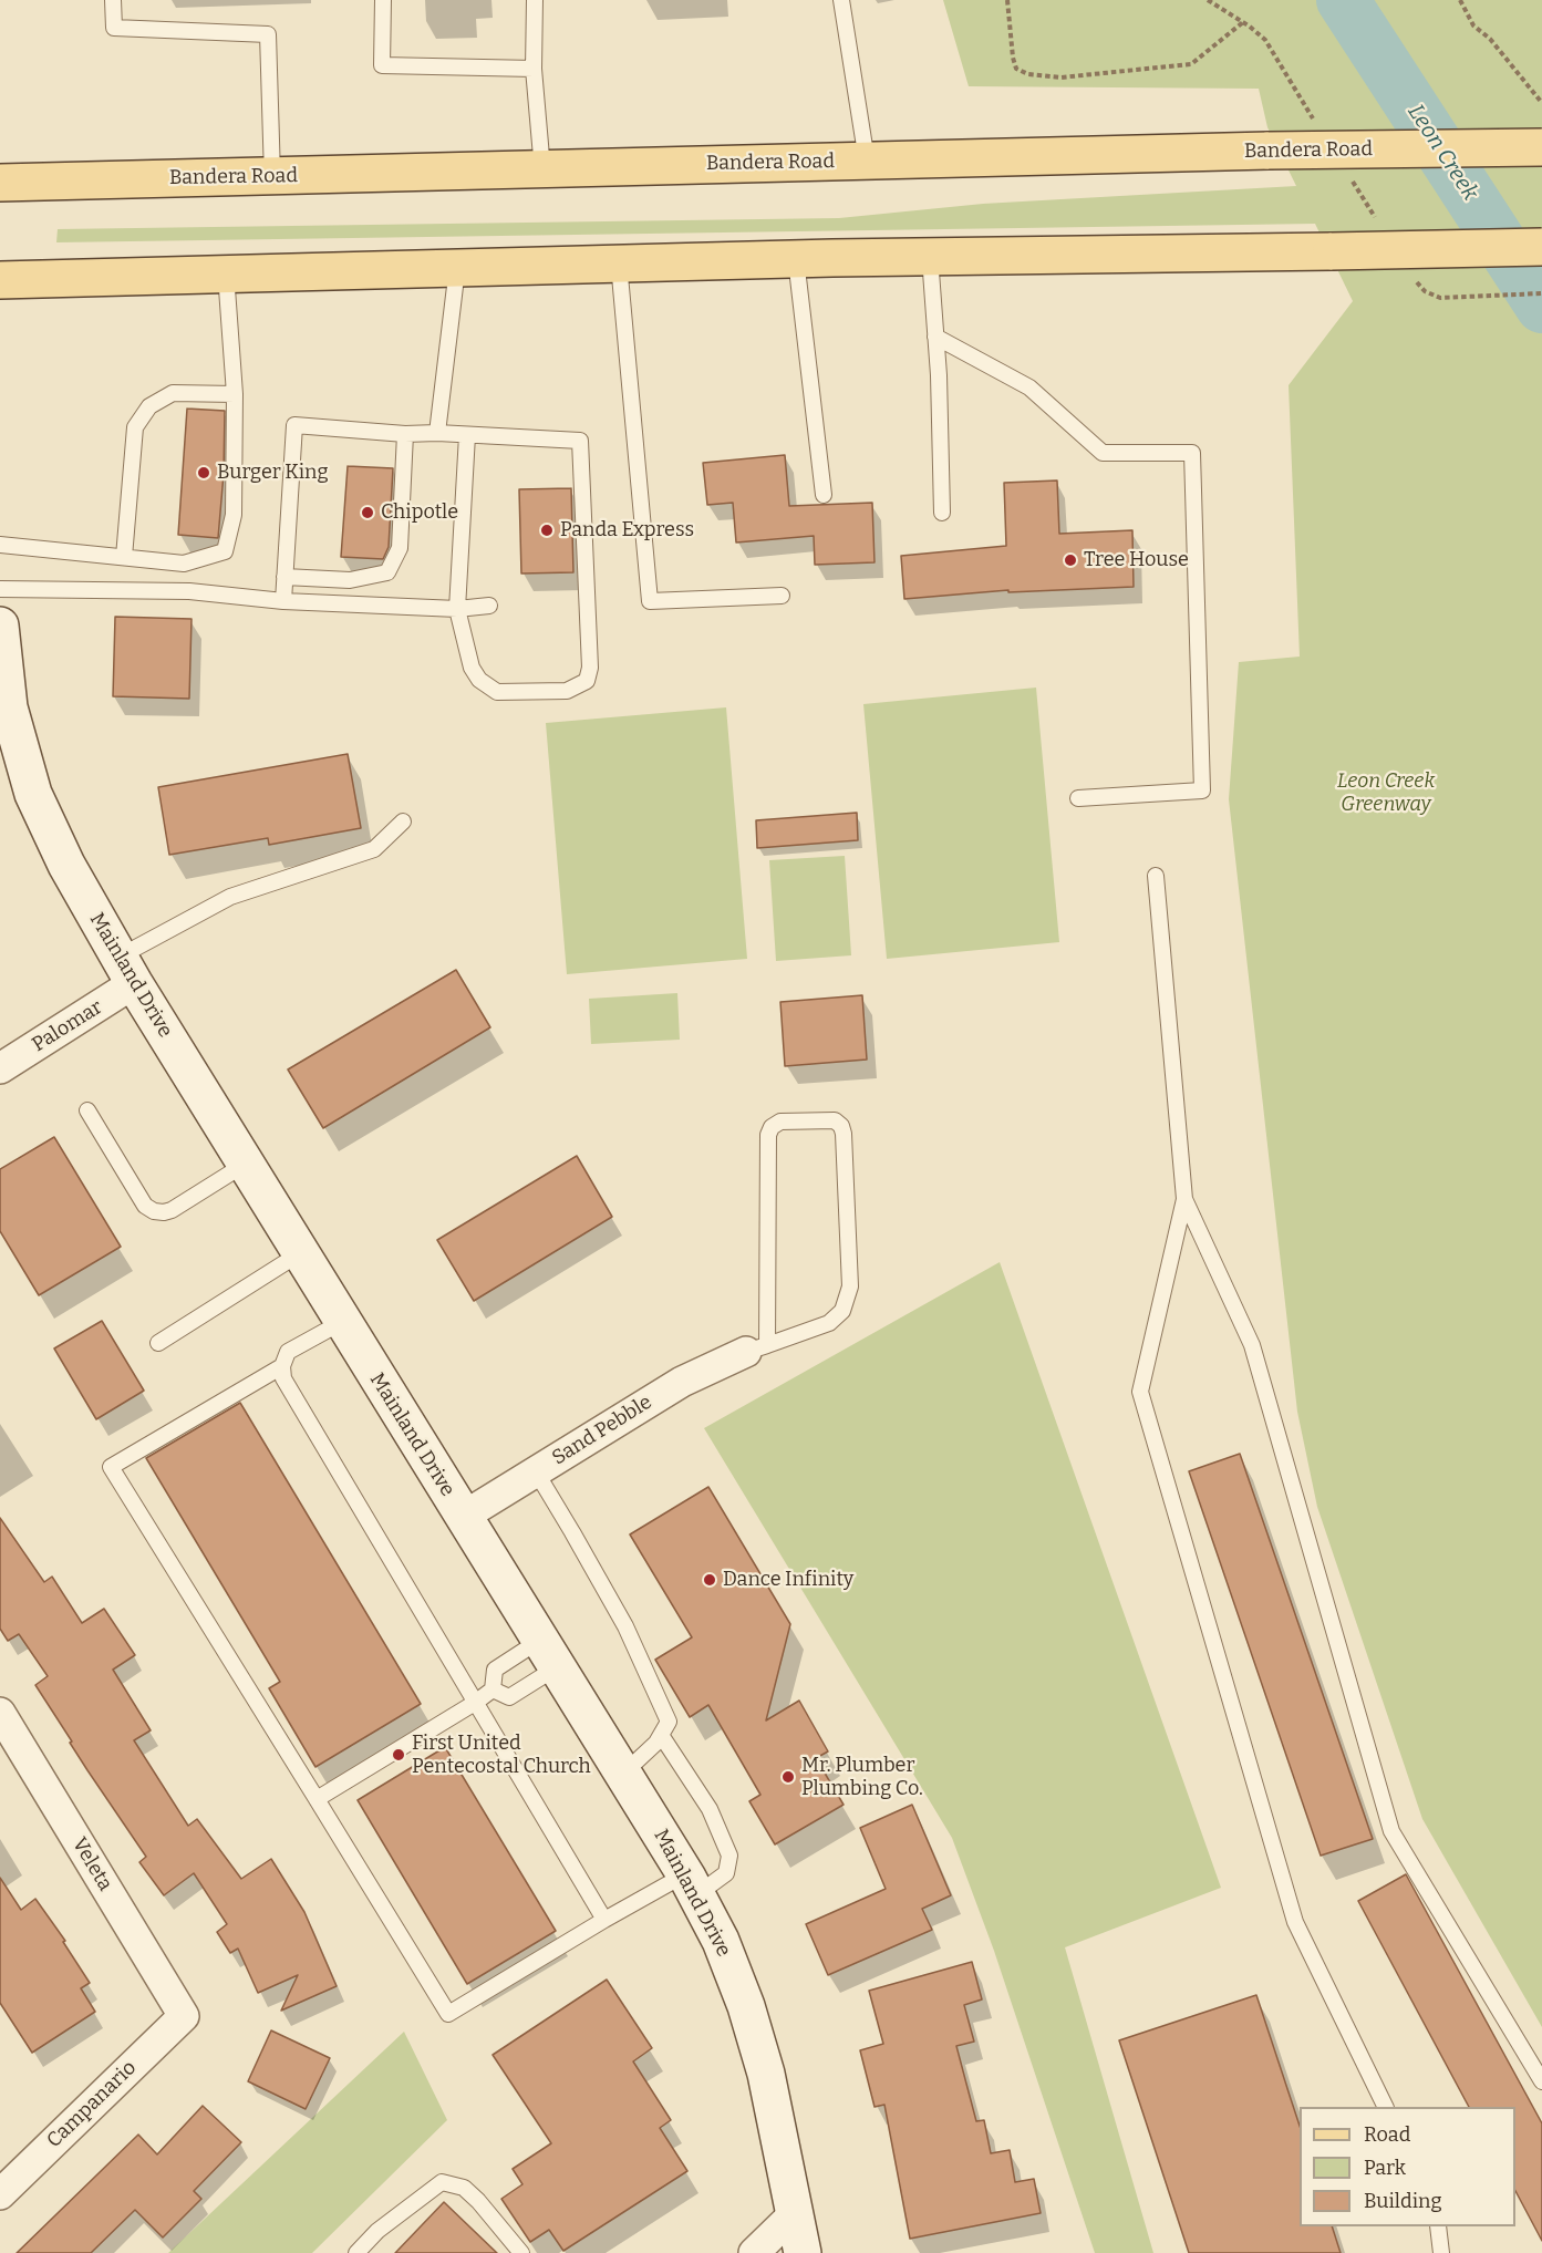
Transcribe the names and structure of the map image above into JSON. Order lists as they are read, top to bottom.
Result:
{
  "streets": {
    "main road": ["Bandera Road", "Mainland Drive"],
    "street": [
      "Palomar",
      "Sand Pebble",
      "Veleta",
      "Campanario"
    ]
  },
  "crossings": [
    ["Mainland Drive", "Palomar"],
    ["Mainland Drive", "Sand Pebble"],
    ["Veleta", "Campanario"]
  ],
  "water": ["Leon Creek"],
  "parks": ["Leon Creek Greenway"],
  "places": [
    "Burger King",
    "Chipotle",
    "Panda Express",
    "Tree House",
    "Dance Infinity",
    "First United Pentecostal Church",
    "Mr. Plumber Plumbing Co."
  ],
  "legend": ["Road", "Park", "Building"]
}
